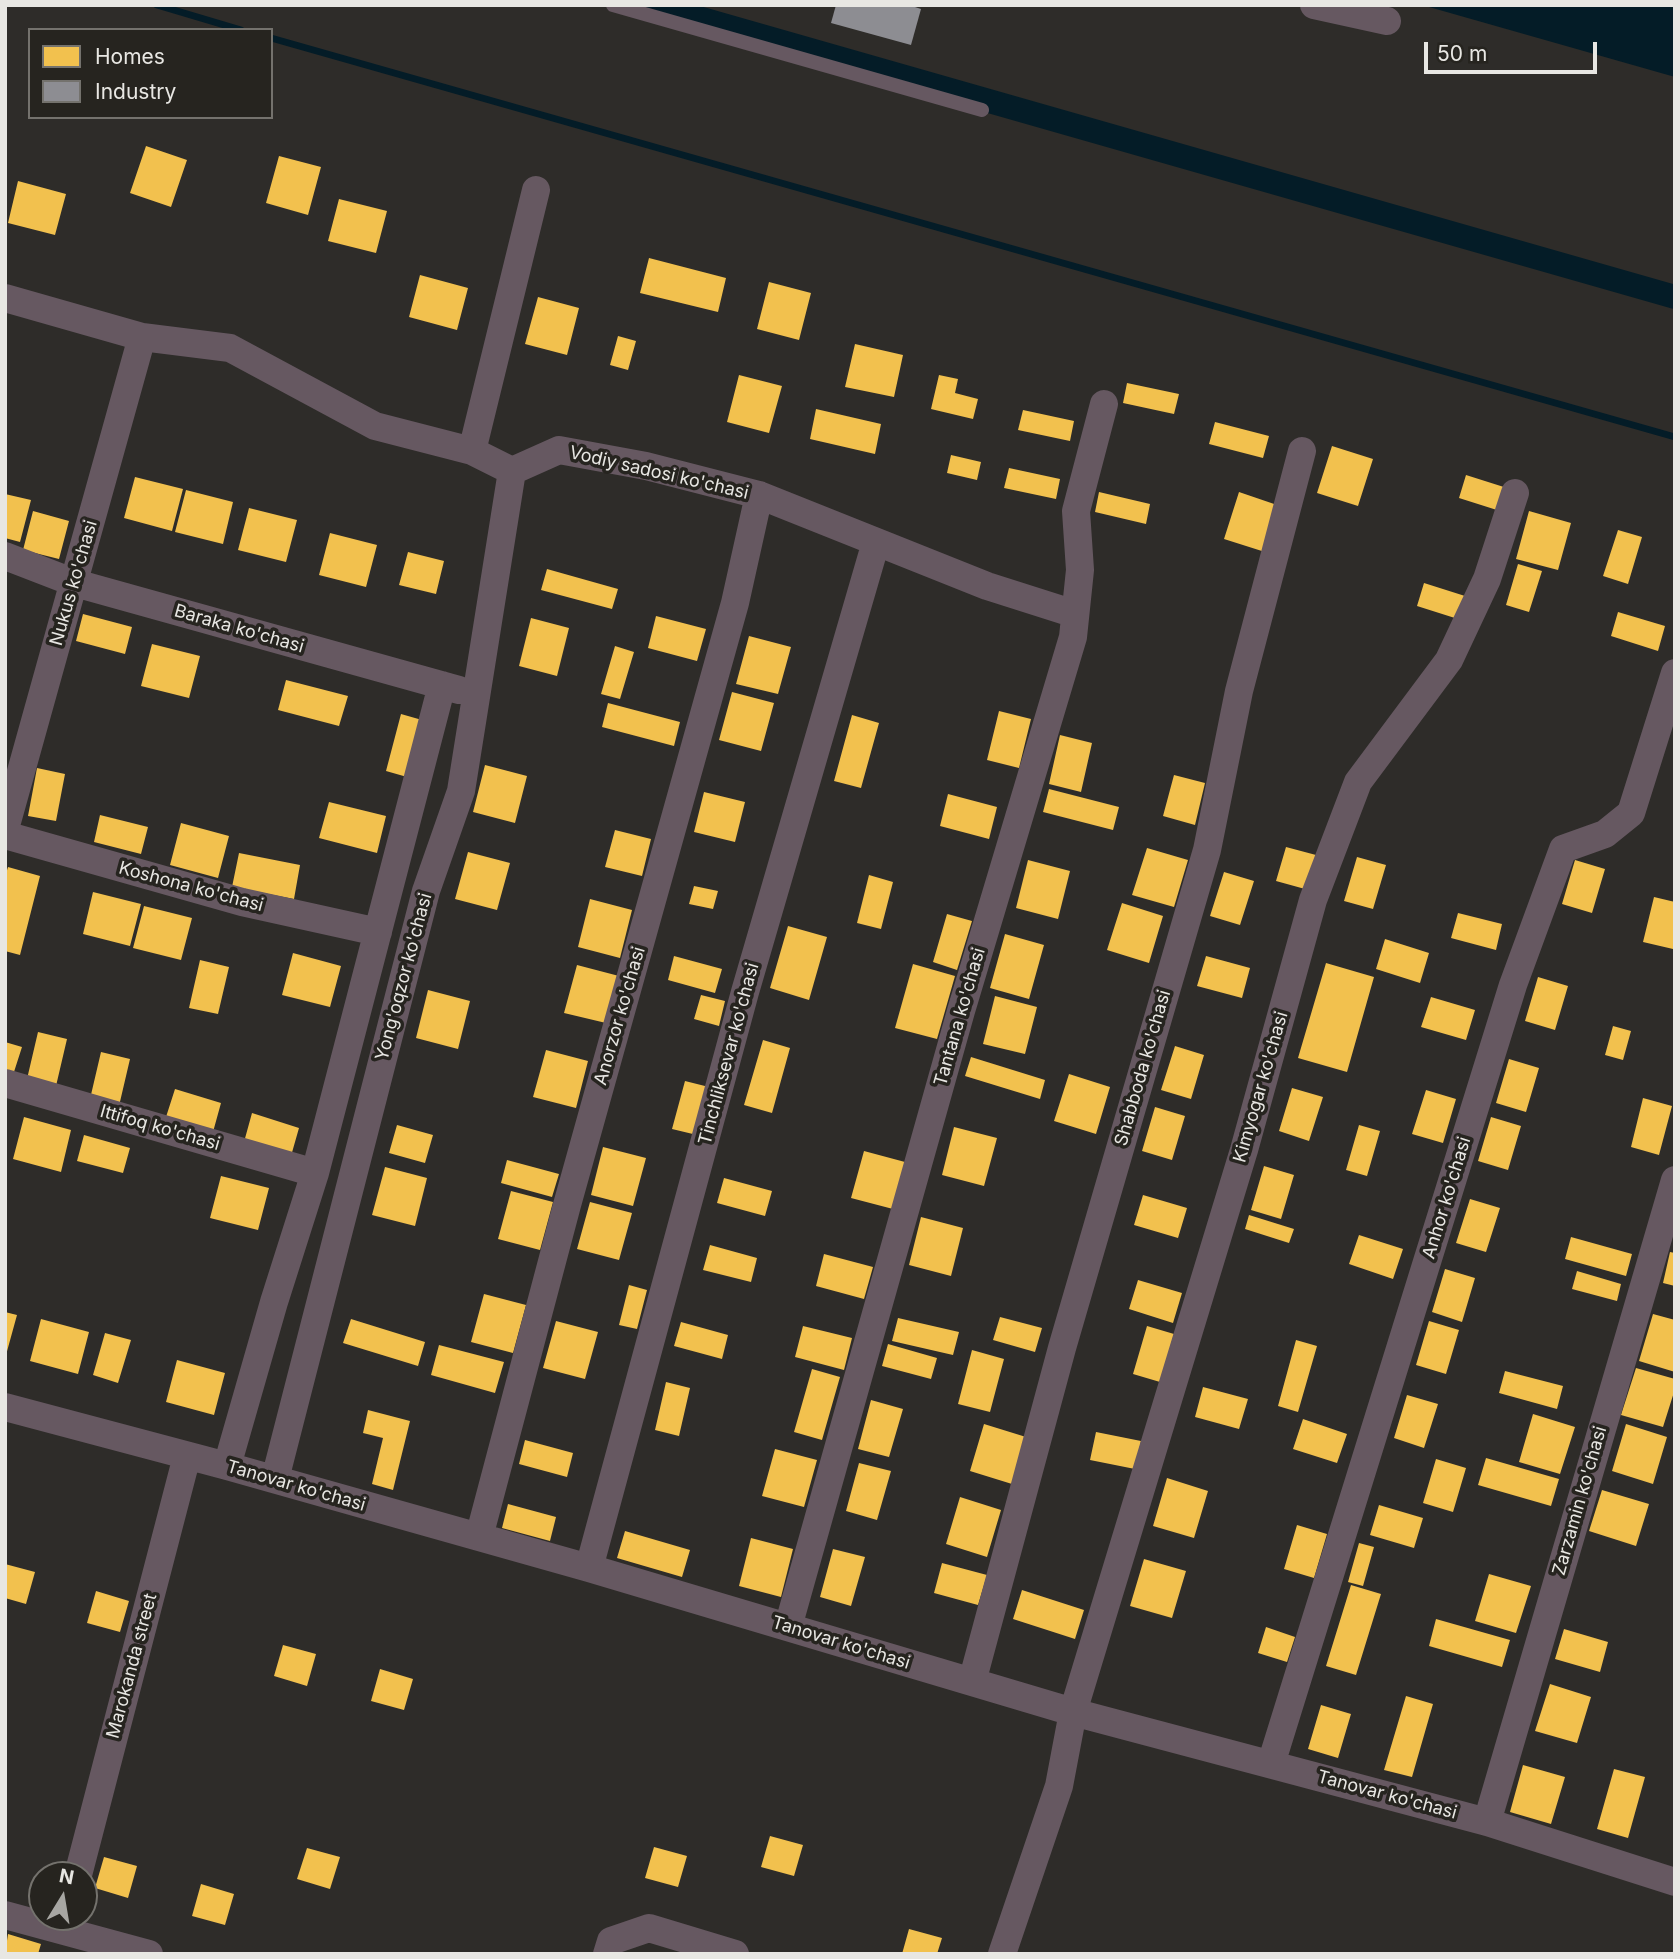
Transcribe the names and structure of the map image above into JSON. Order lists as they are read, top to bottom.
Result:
{
  "streets": {
    "street": [
      "Vodiy sadosi ko'chasi",
      "Nukus ko'chasi",
      "Baraka ko'chasi",
      "Koshona ko'chasi",
      "Yong'oqzor ko'chasi",
      "Anorzor ko'chasi",
      "Tantana ko'chasi",
      "Tinchliksevar ko'chasi",
      "Shabboda ko'chasi",
      "Kimyogar ko'chasi",
      "Ittifoq ko'chasi",
      "Anhor ko'chasi",
      "Tanovar ko'chasi",
      "Zarzamin ko'chasi",
      "Marokanda street"
    ]
  },
  "crossings": [
    ["Vodiy sadosi ko'chasi", "Yong'oqzor ko'chasi"],
    ["Vodiy sadosi ko'chasi", "Anorzor ko'chasi"],
    ["Vodiy sadosi ko'chasi", "Tantana ko'chasi"],
    ["Vodiy sadosi ko'chasi", "Tinchliksevar ko'chasi"],
    ["Nukus ko'chasi", "Baraka ko'chasi"],
    ["Baraka ko'chasi", "Yong'oqzor ko'chasi"],
    ["Yong'oqzor ko'chasi", "Tanovar ko'chasi"],
    ["Anorzor ko'chasi", "Tanovar ko'chasi"],
    ["Tantana ko'chasi", "Tanovar ko'chasi"],
    ["Tinchliksevar ko'chasi", "Tanovar ko'chasi"],
    ["Shabboda ko'chasi", "Tanovar ko'chasi"],
    ["Kimyogar ko'chasi", "Tanovar ko'chasi"],
    ["Anhor ko'chasi", "Tanovar ko'chasi"],
    ["Tanovar ko'chasi", "Zarzamin ko'chasi"],
    ["Tanovar ko'chasi", "Marokanda street"]
  ],
  "legend": ["Homes", "Industry"],
  "scale_bar": "50 m",
  "north": "top"
}
